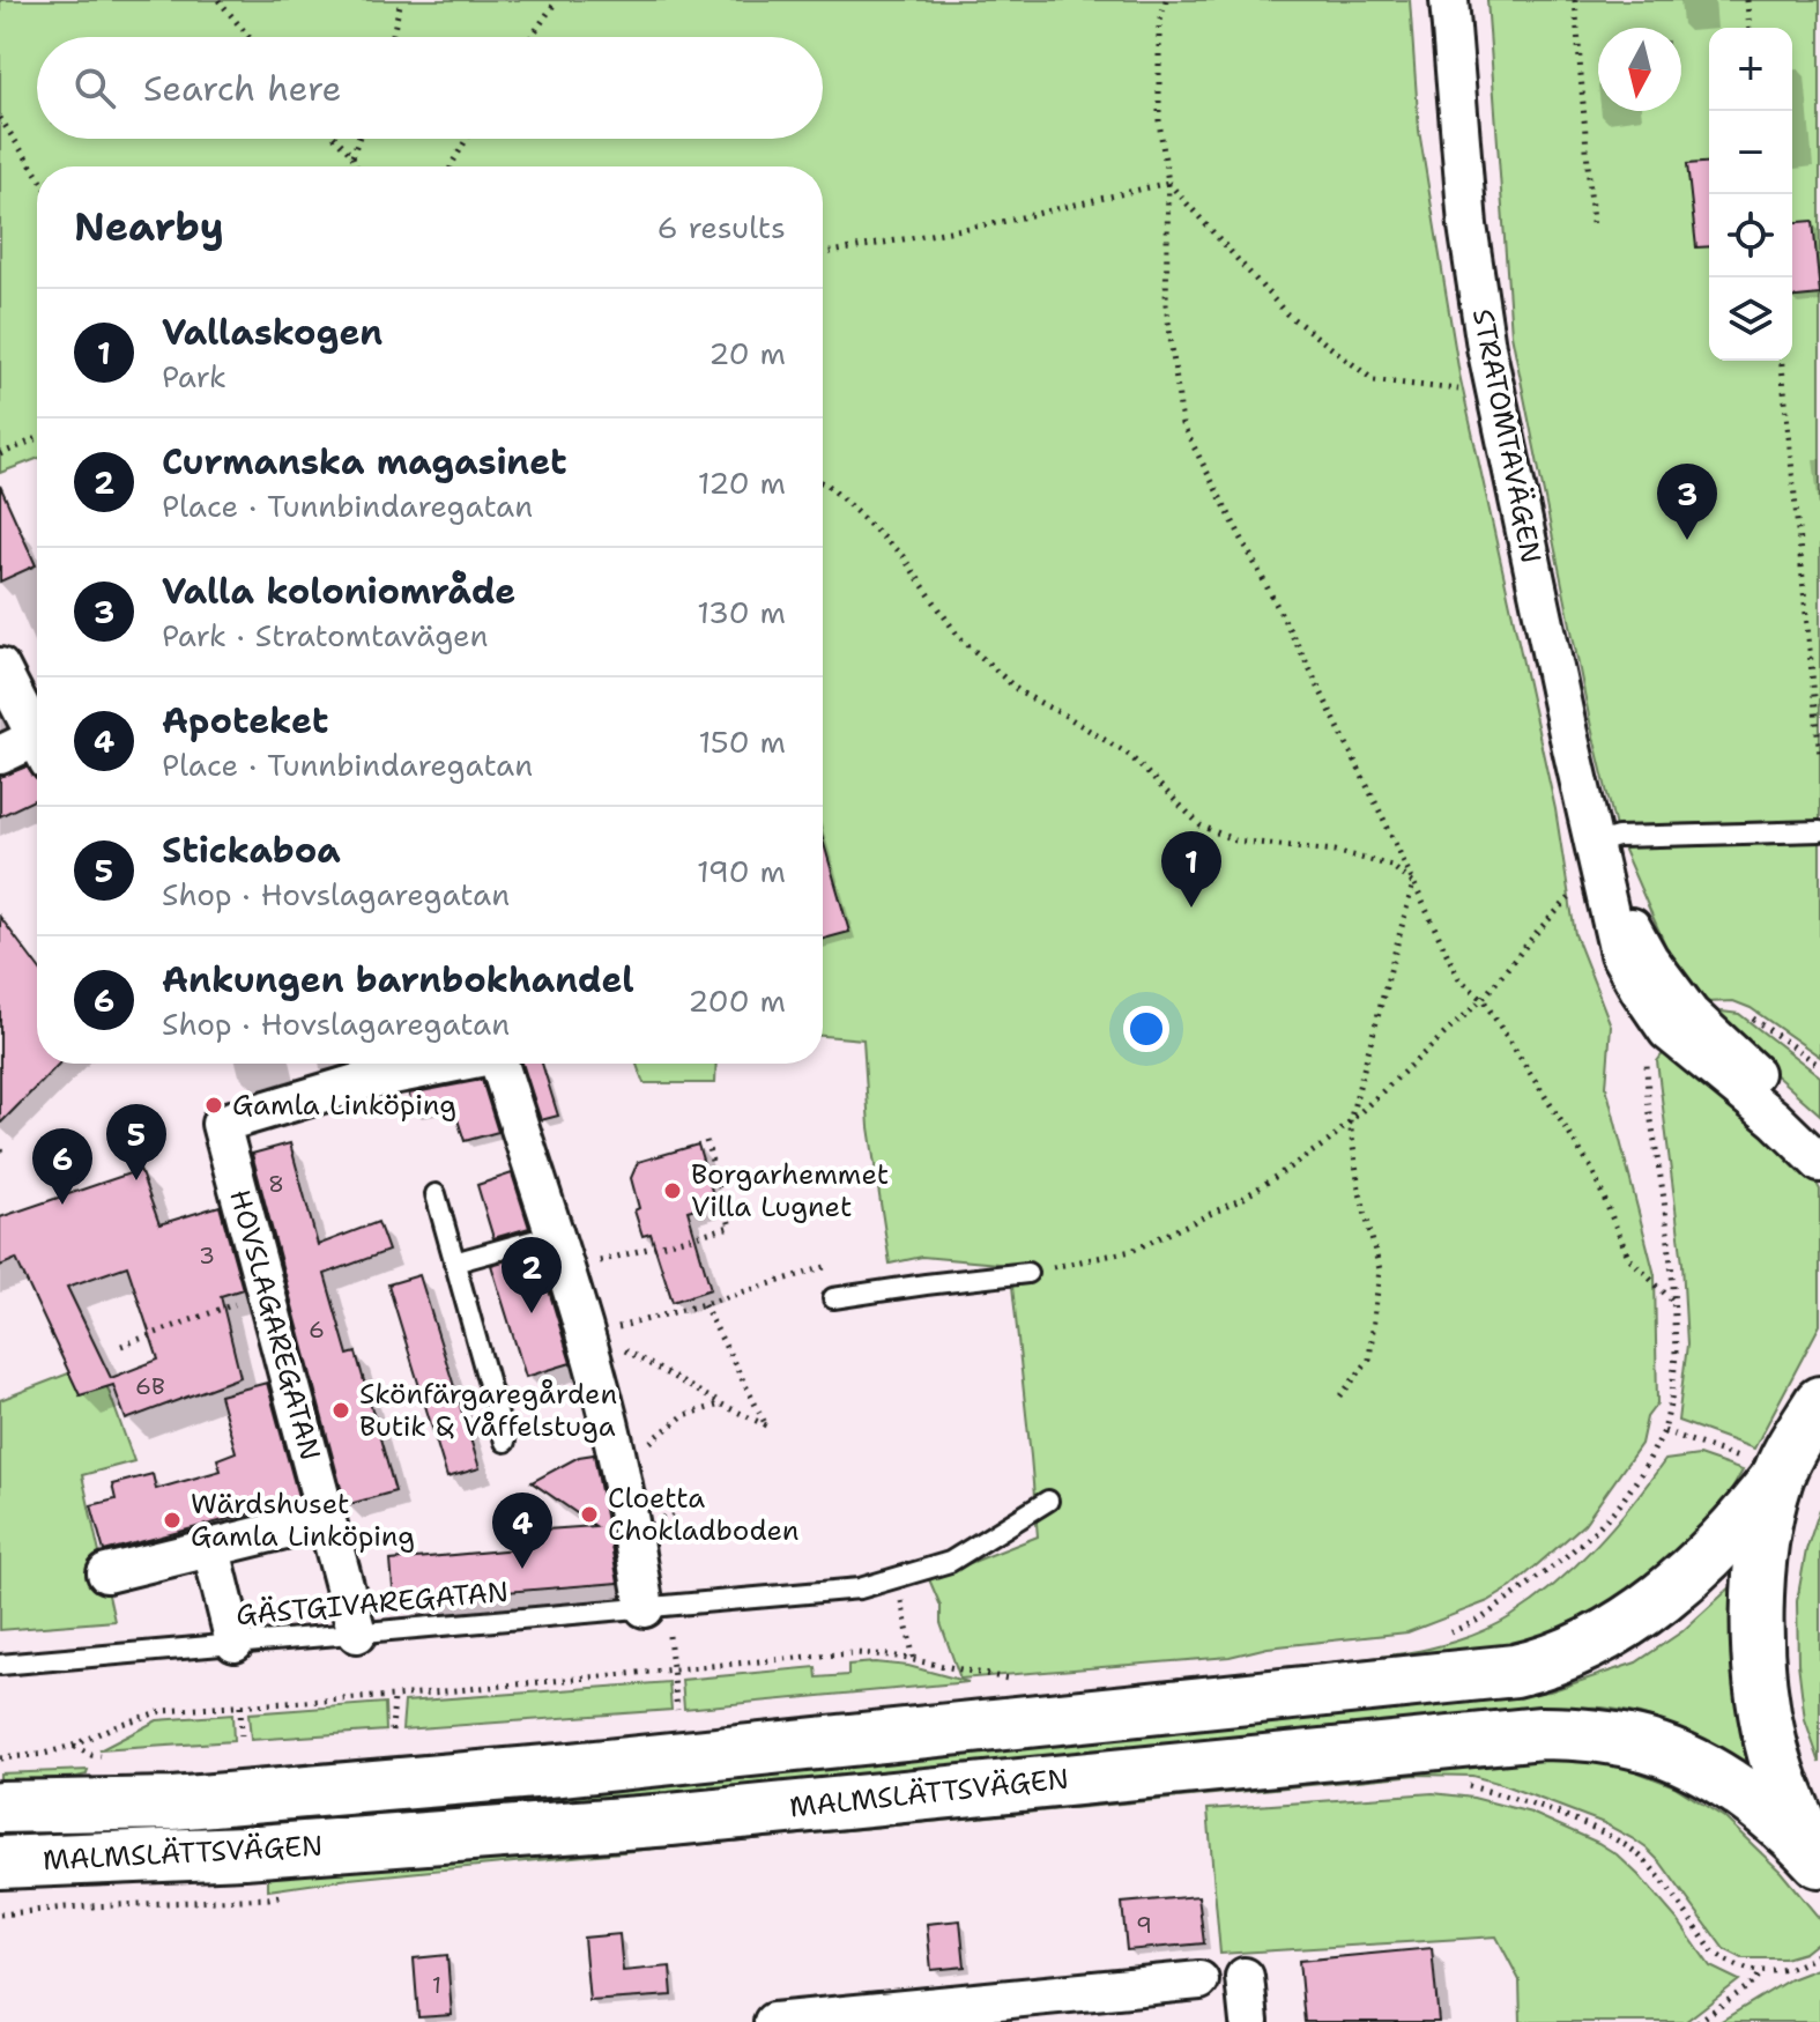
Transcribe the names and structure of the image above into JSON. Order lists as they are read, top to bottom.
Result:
{
  "streets": {
    "main road": ["MALMSLÄTTSVÄGEN"],
    "street": ["STRATOMTAVÄGEN", "HOVSLAGAREGATAN"],
    "lane": ["GÄSTGIVAREGATAN"]
  },
  "crossings": [
    ["HOVSLAGAREGATAN", "GÄSTGIVAREGATAN"]
  ],
  "places": [
    "Gamla Linköping",
    "Borgarhemmet Villa Lugnet",
    "Skönfärgaregården Butik & Våffelstuga",
    "Cloetta Chokladboden",
    "Wärdshuset Gamla Linköping"
  ],
  "house_numbers": [
    "8",
    "3",
    "6",
    "6B",
    "9",
    "1"
  ],
  "north": "bottom",
  "page": {
    "map_buttons": ["+", "−"],
    "search": "Search here",
    "heading": ["Nearby", "6 results"],
    "list": [
      {
        "mark": "1",
        "name": "Vallaskogen",
        "note": "Park",
        "value": "20 m"
      },
      {
        "mark": "2",
        "name": "Curmanska magasinet",
        "note": "Place · Tunnbindaregatan",
        "value": "120 m"
      },
      {
        "mark": "3",
        "name": "Valla koloniområde",
        "note": "Park · Stratomtavägen",
        "value": "130 m"
      },
      {
        "mark": "4",
        "name": "Apoteket",
        "note": "Place · Tunnbindaregatan",
        "value": "150 m"
      },
      {
        "mark": "5",
        "name": "Stickaboa",
        "note": "Shop · Hovslagaregatan",
        "value": "190 m"
      },
      {
        "mark": "6",
        "name": "Ankungen barnbokhandel",
        "note": "Shop · Hovslagaregatan",
        "value": "200 m"
      }
    ],
    "pins": [
      "3",
      "1",
      "5",
      "6",
      "2",
      "4"
    ]
  }
}
